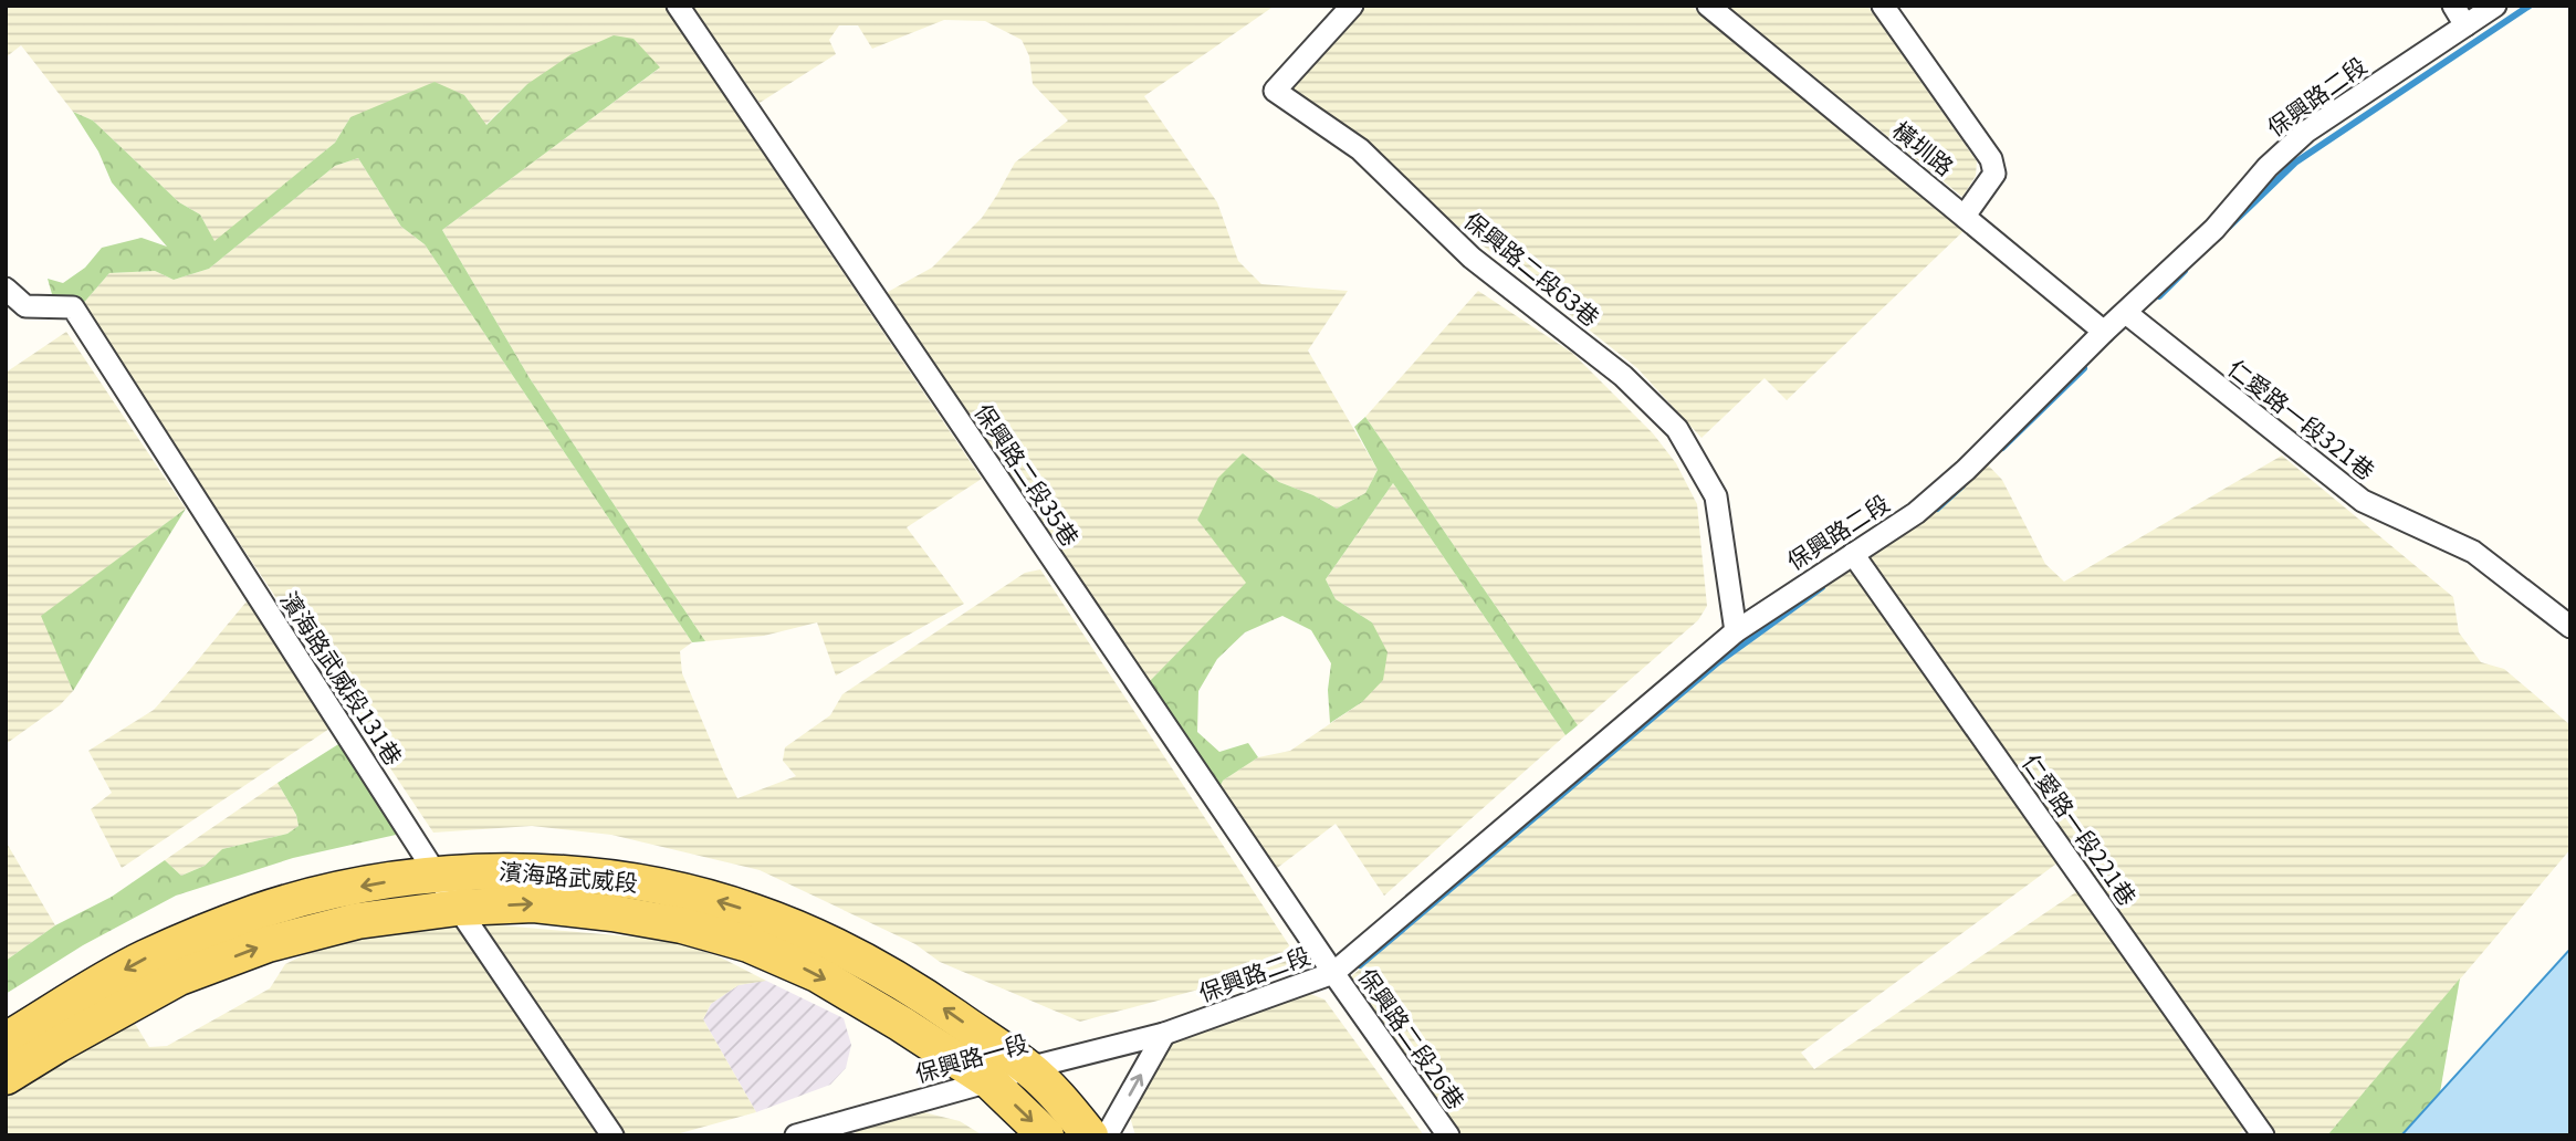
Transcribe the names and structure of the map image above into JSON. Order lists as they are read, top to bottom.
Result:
{
  "streets": {
    "main road": ["濱海路武威段"],
    "street": [
      "保興路二段",
      "橫圳路",
      "保興路二段63巷",
      "仁愛路一段321巷",
      "保興路二段35巷",
      "濱海路武威段131巷",
      "仁愛路一段221巷",
      "保興路二段26巷",
      "保興路一段"
    ]
  },
  "crossings": [
    ["保興路二段", "橫圳路"],
    ["保興路二段", "保興路二段63巷"],
    ["保興路二段", "仁愛路一段321巷"],
    ["保興路二段", "保興路二段35巷"],
    ["保興路二段", "仁愛路一段221巷"],
    ["保興路二段", "保興路二段26巷"],
    ["保興路二段", "保興路一段"],
    ["保興路二段35巷", "保興路二段26巷"],
    ["濱海路武威段131巷", "濱海路武威段"],
    ["濱海路武威段", "保興路一段"]
  ]
}
